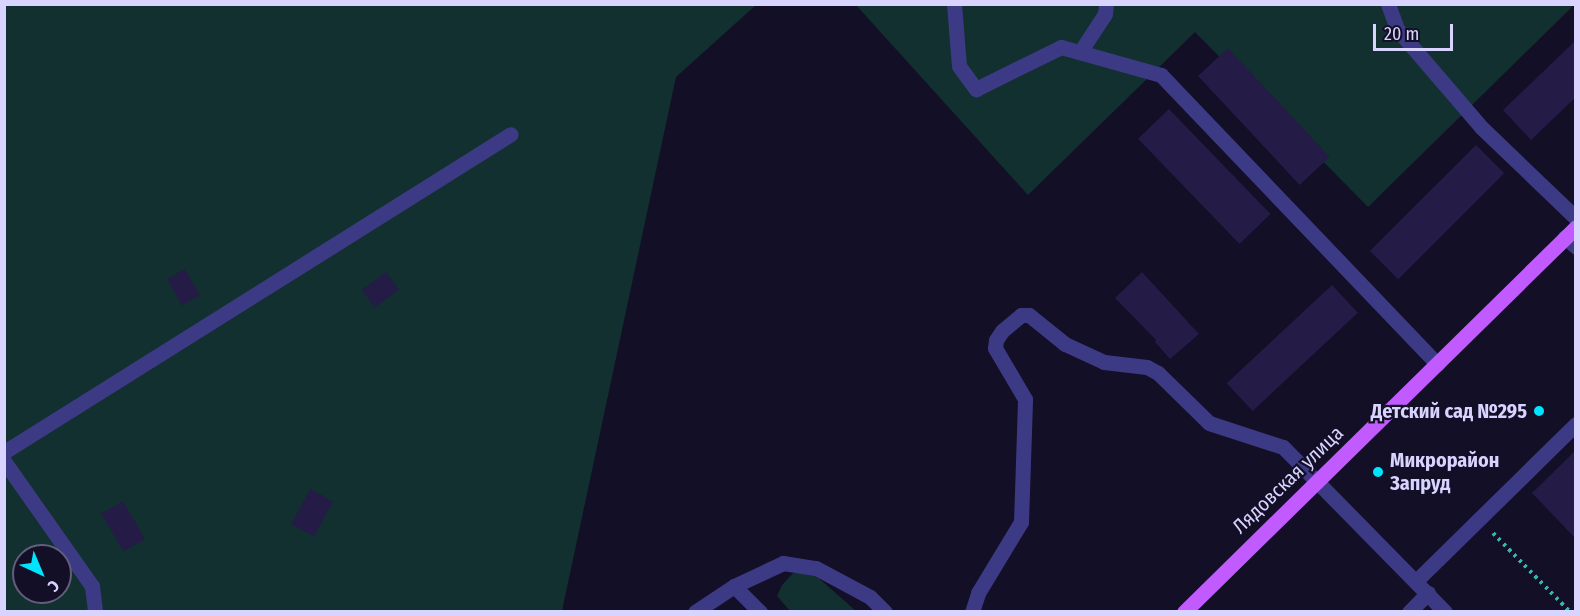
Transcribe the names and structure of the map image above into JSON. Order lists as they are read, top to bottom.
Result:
{
  "streets": {
    "main road": ["Лядовская улица"]
  },
  "places": ["Детский сад №295", "Микрорайон Запруд"],
  "scale_bar": "20 m",
  "north": "bottom right"
}
